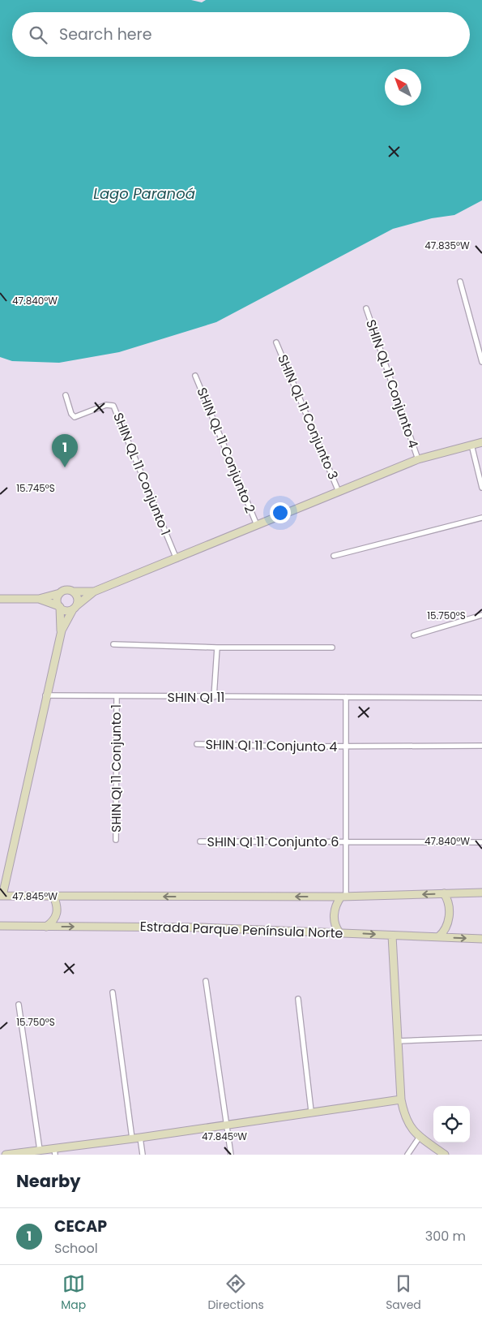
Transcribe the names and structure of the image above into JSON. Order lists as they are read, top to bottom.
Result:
{
  "streets": {
    "street": [
      "SHIN QL 11 Conjunto 4",
      "SHIN QL 11 Conjunto 3",
      "SHIN QL 11 Conjunto 2",
      "SHIN QL 11 Conjunto 1",
      "SHIN QI 11",
      "SHIN QI 11 Conjunto 4",
      "SHIN QI 11 Conjunto 1",
      "SHIN QI 11 Conjunto 6",
      "Estrada Parque Península Norte"
    ]
  },
  "crossings": [
    ["SHIN QI 11", "SHIN QI 11 Conjunto 1"]
  ],
  "water": ["Lago Paranoá"],
  "north": "top left",
  "page": {
    "search": "Search here",
    "pins": "1",
    "heading": "Nearby",
    "list": [
      {
        "mark": "1",
        "name": "CECAP",
        "note": "School",
        "value": "300 m"
      }
    ],
    "nav": ["Map", "Directions", "Saved"]
  },
  "coordinates": [
    "47.835°W",
    "47.840°W",
    "15.745°S",
    "15.750°S",
    "47.845°W"
  ]
}
